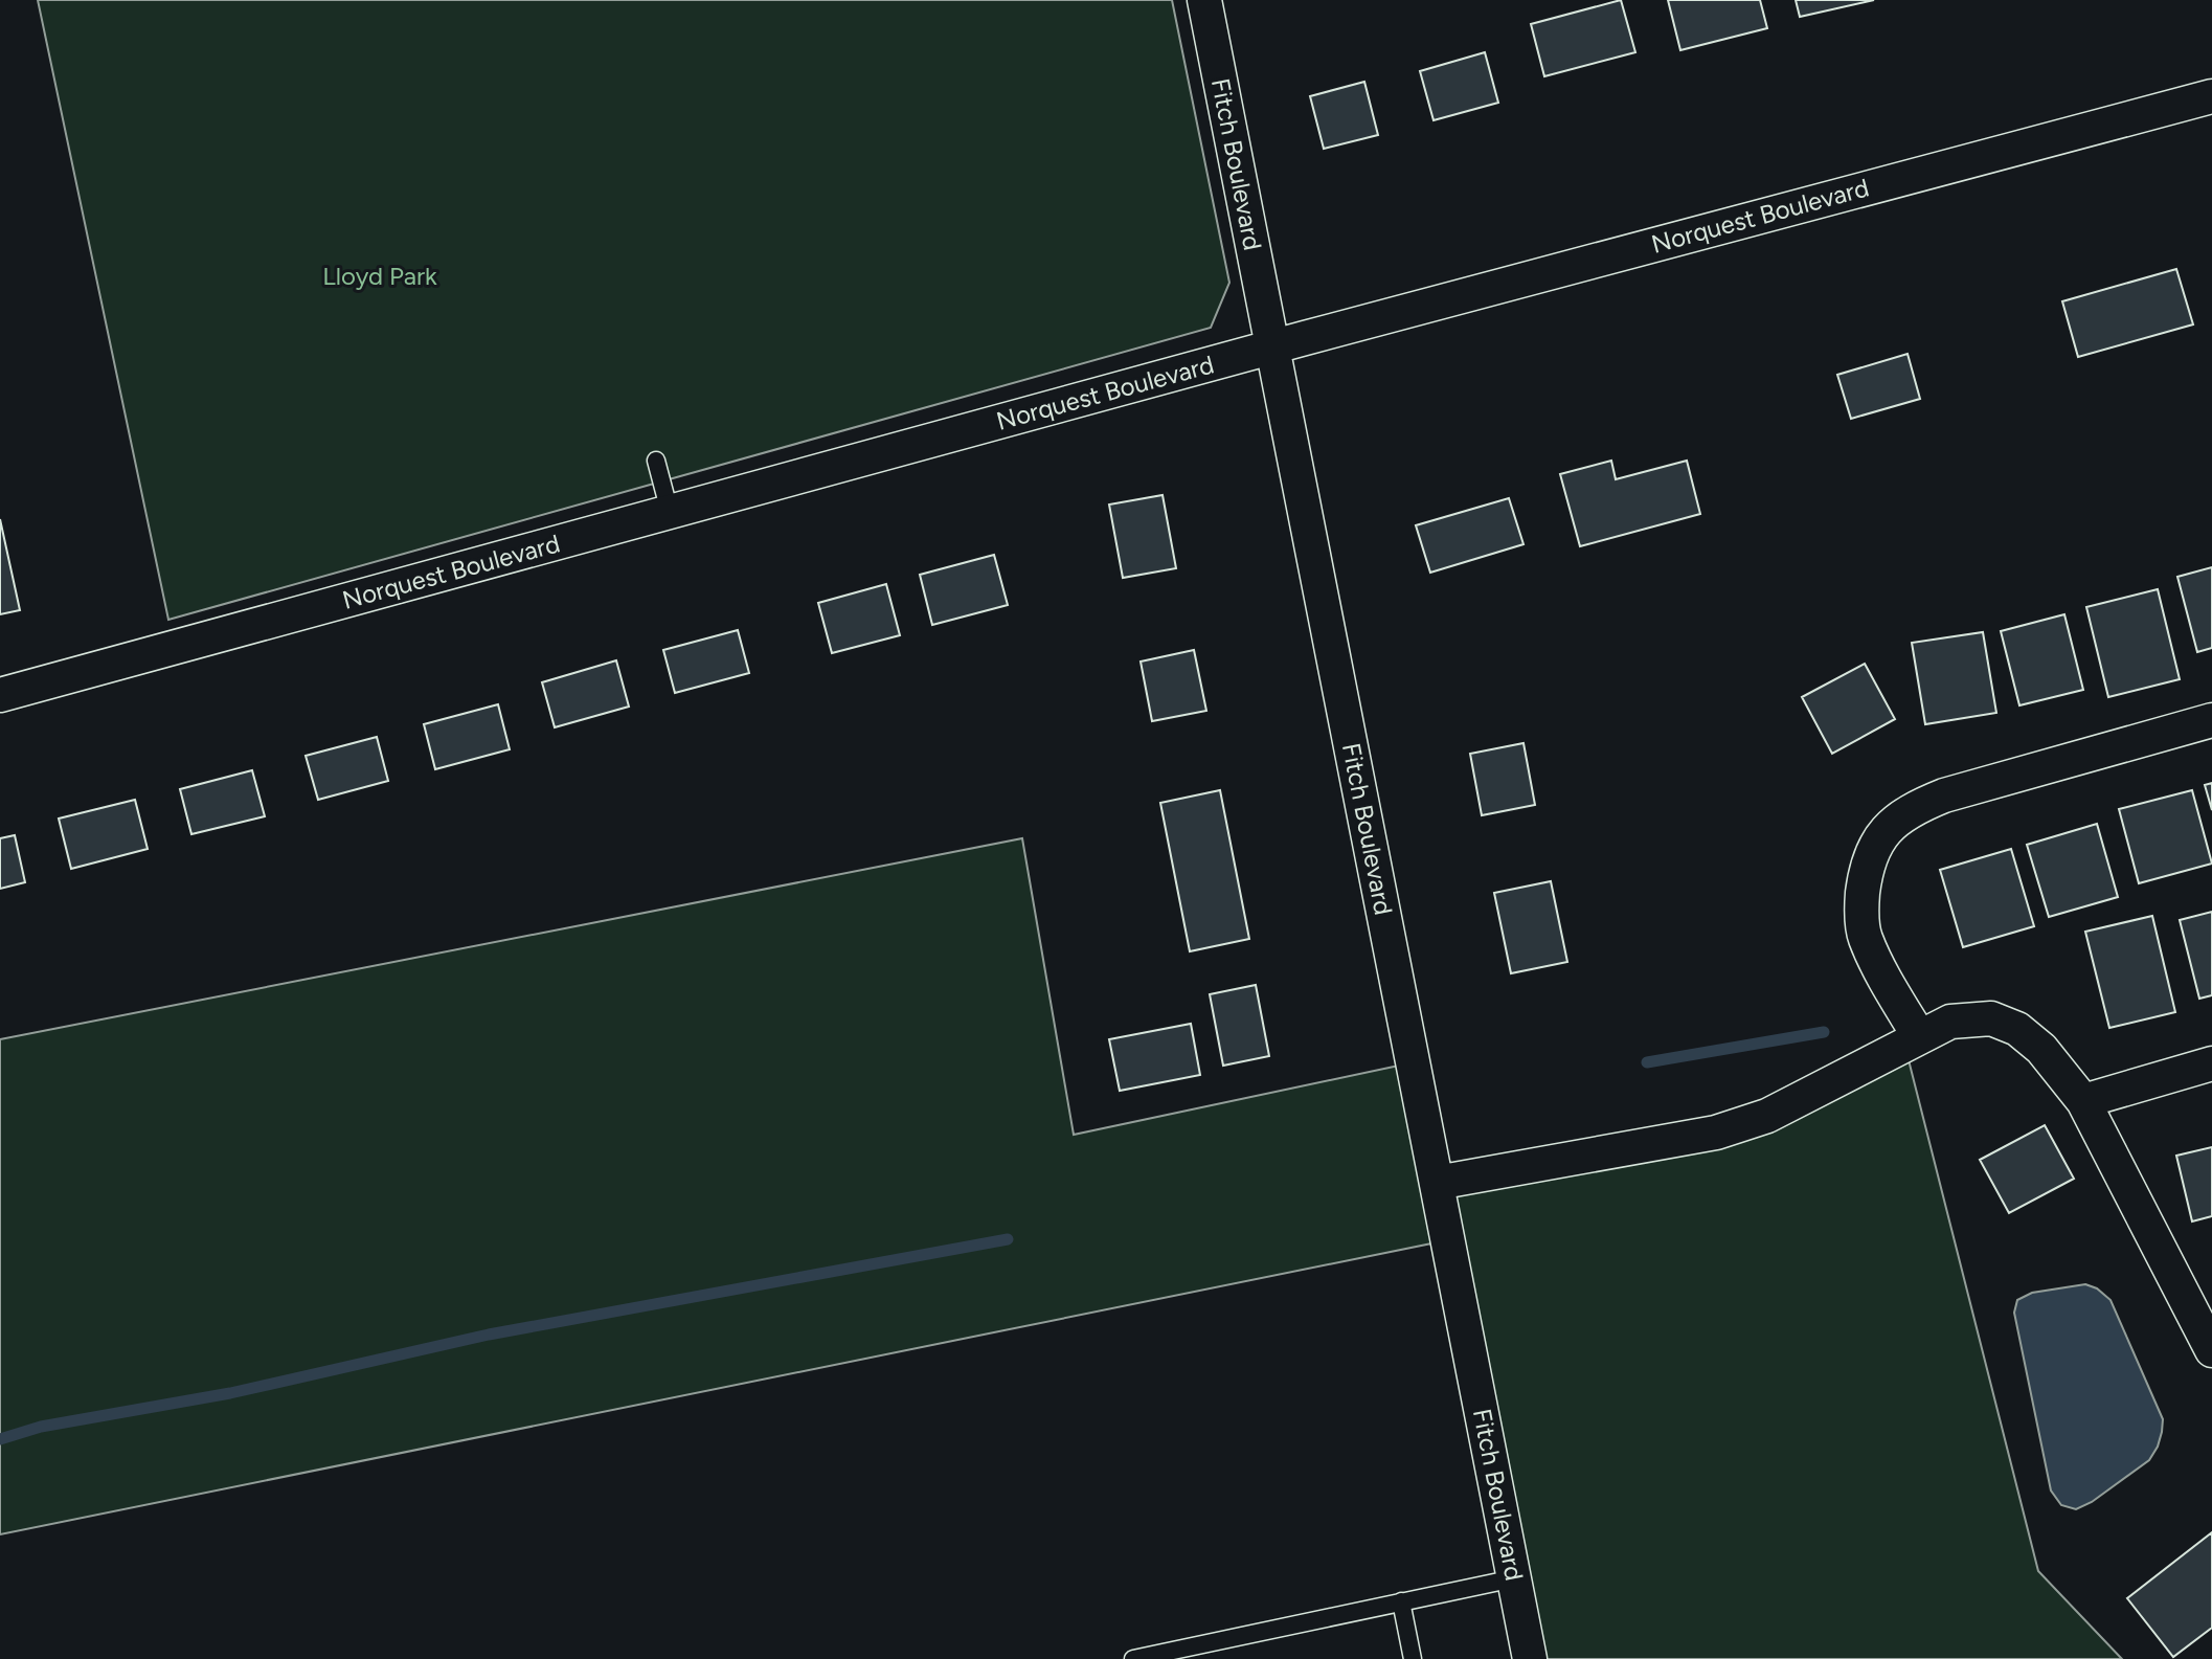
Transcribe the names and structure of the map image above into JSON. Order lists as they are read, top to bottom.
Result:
{
  "streets": {
    "street": ["Fitch Boulevard", "Norquest Boulevard"]
  },
  "crossings": [
    ["Fitch Boulevard", "Norquest Boulevard"]
  ],
  "parks": ["Lloyd Park"]
}
